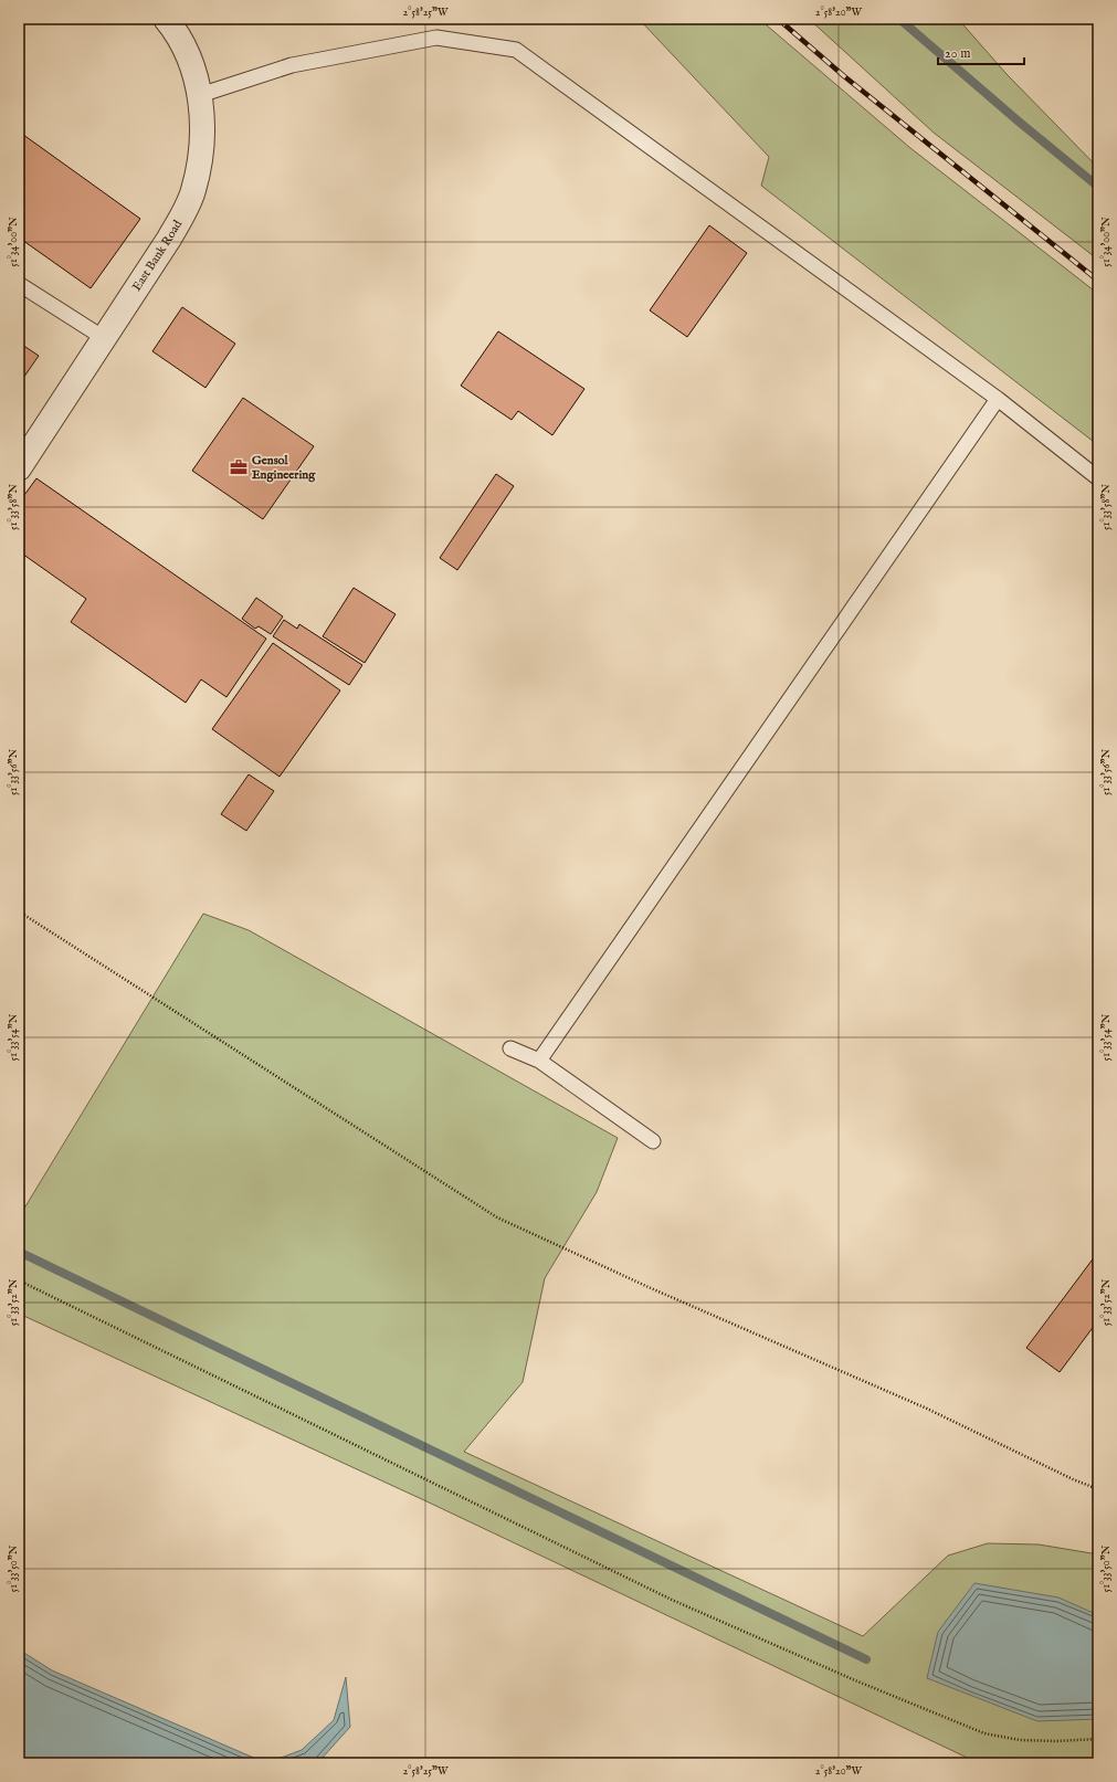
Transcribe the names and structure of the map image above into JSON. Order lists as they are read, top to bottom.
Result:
{
  "streets": {
    "street": ["East Bank Road"]
  },
  "places": {
    "office": ["Gensol Engineering"]
  },
  "scale_bar": "20 m",
  "coordinates": [
    "2°58'25\"W",
    "2°58'20\"W",
    "51°34'00\"N",
    "51°33'58\"N",
    "51°33'56\"N",
    "51°33'54\"N",
    "51°33'52\"N",
    "51°33'50\"N"
  ]
}
